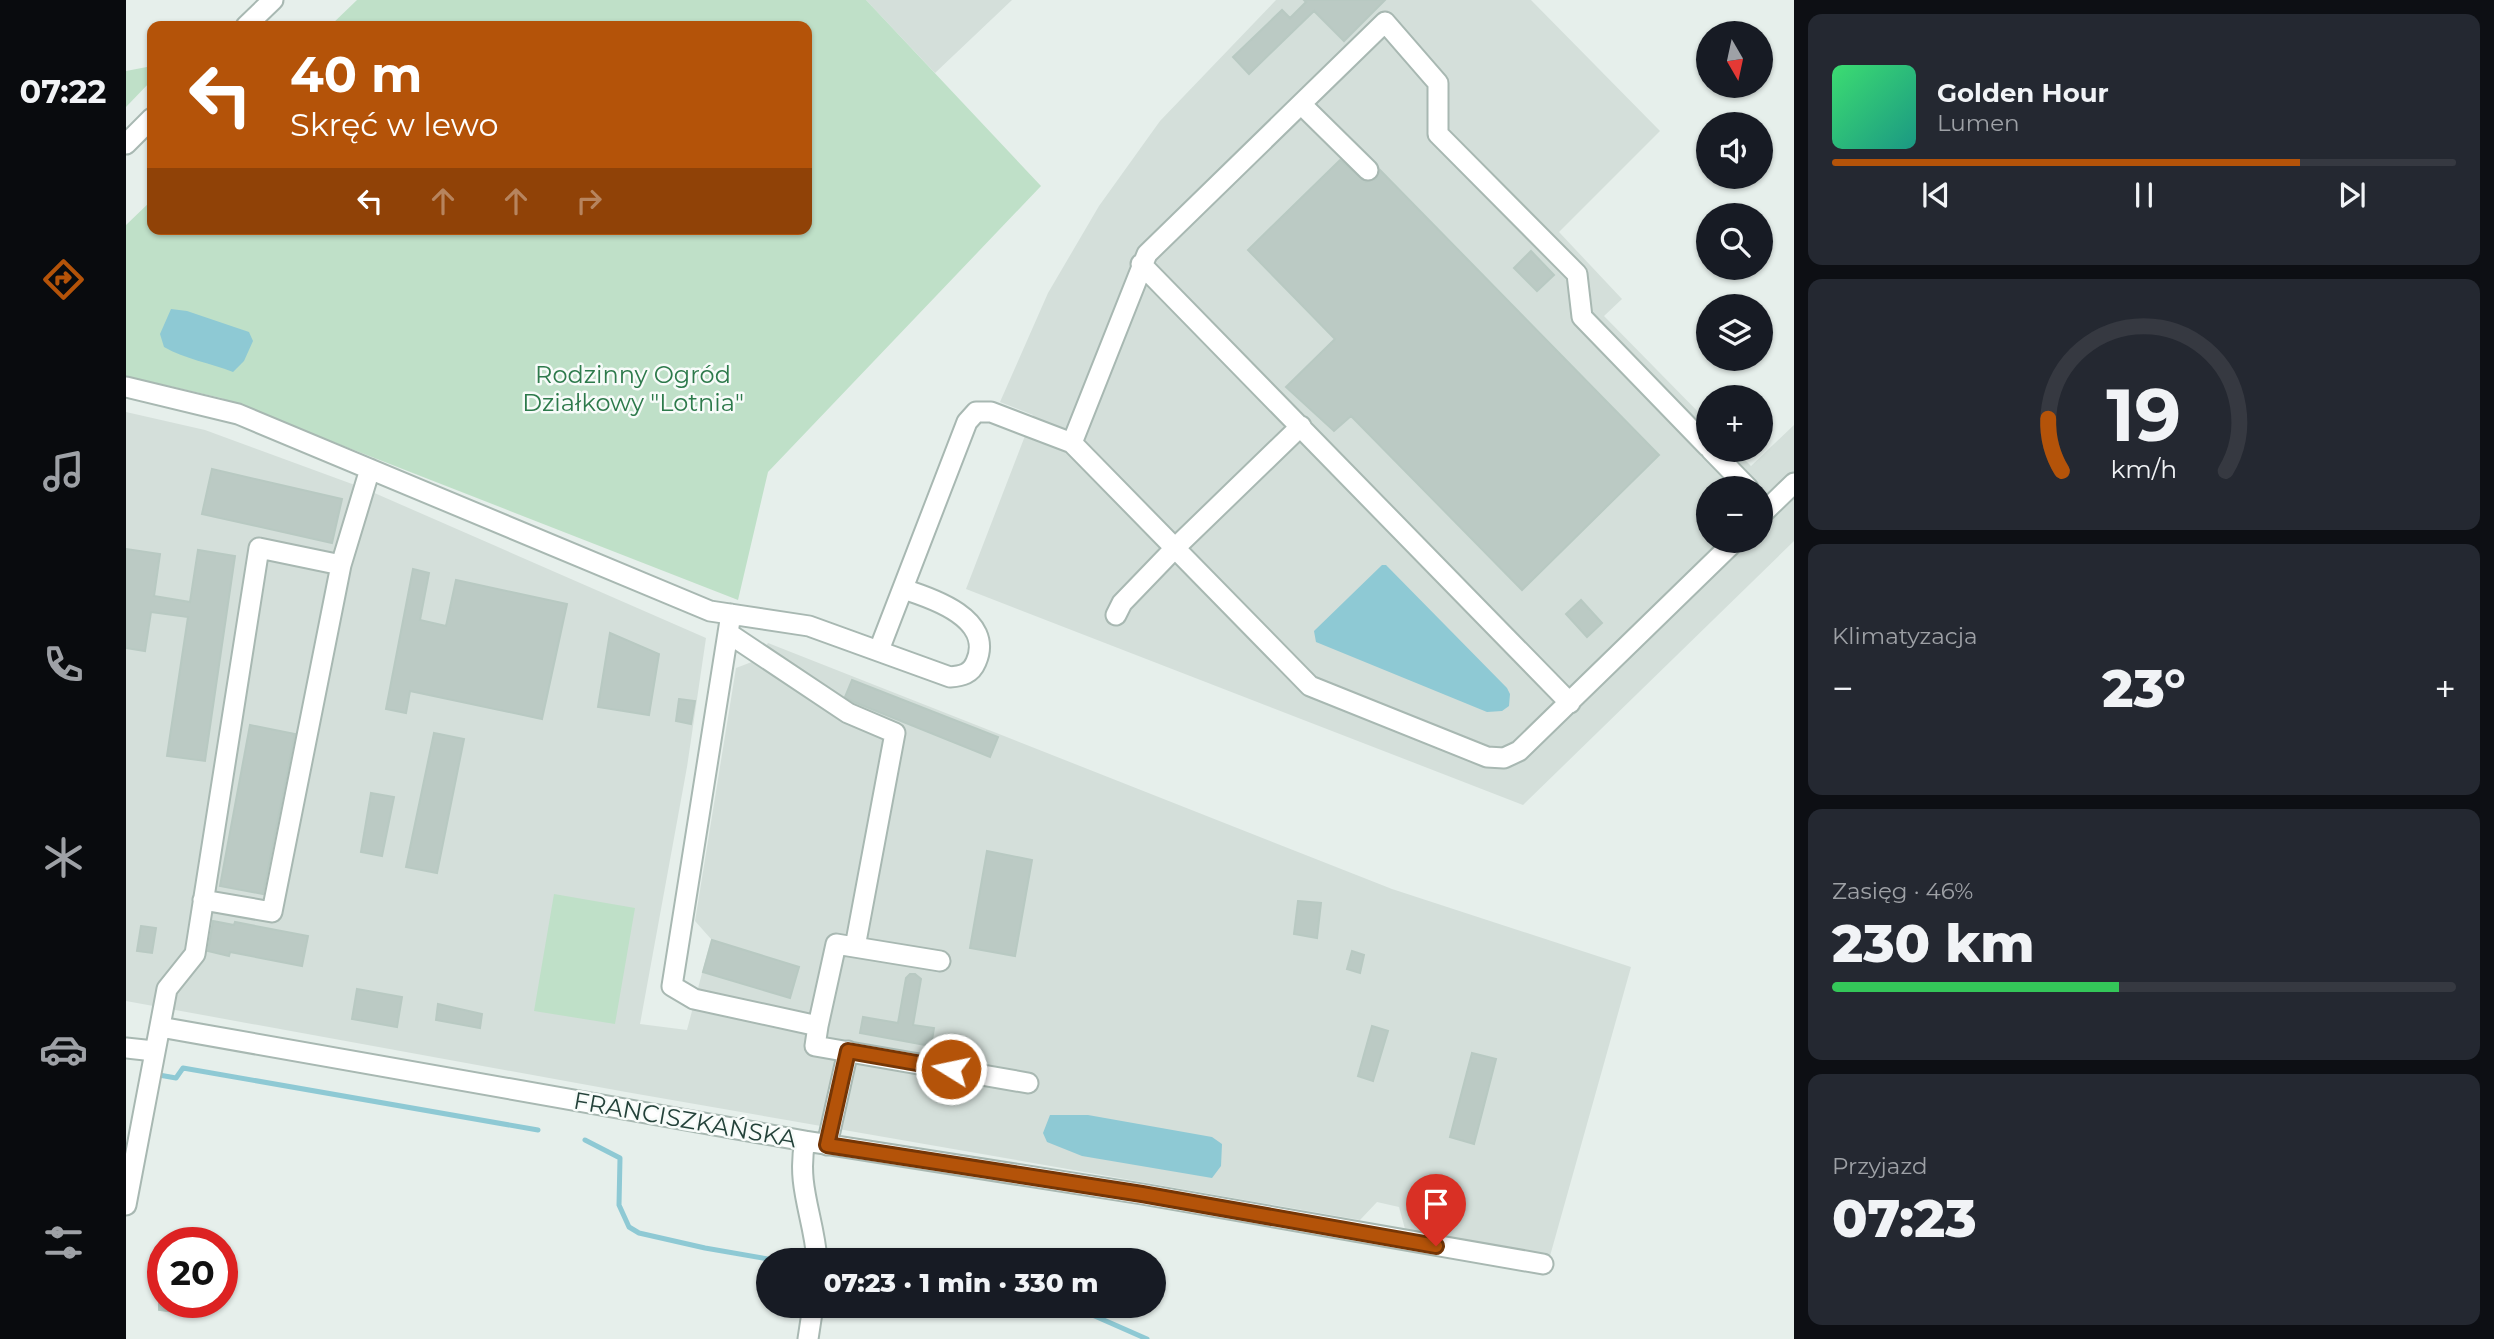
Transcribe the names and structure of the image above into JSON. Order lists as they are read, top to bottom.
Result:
{
  "streets": {
    "street": ["FRANCISZKAŃSKA"]
  },
  "parks": ["Rodzinny Ogród Działkowy \"Lotnia\""],
  "north": "bottom",
  "page": {
    "tabs": "07:22",
    "map_buttons": ["+", "−"],
    "turn": ["40 m", "Skręć w lewo"],
    "song": ["Golden Hour", "Lumen"],
    "tile": [
      "Klimatyzacja",
      ["Zasięg · 46%", "230 km"],
      ["Przyjazd", "07:23"]
    ],
    "heat": ["−", "23°", "+"],
    "limit": "20",
    "trip": "07:23 · 1 min · 330 m",
    "gauge": ["19", "km/h"]
  }
}
